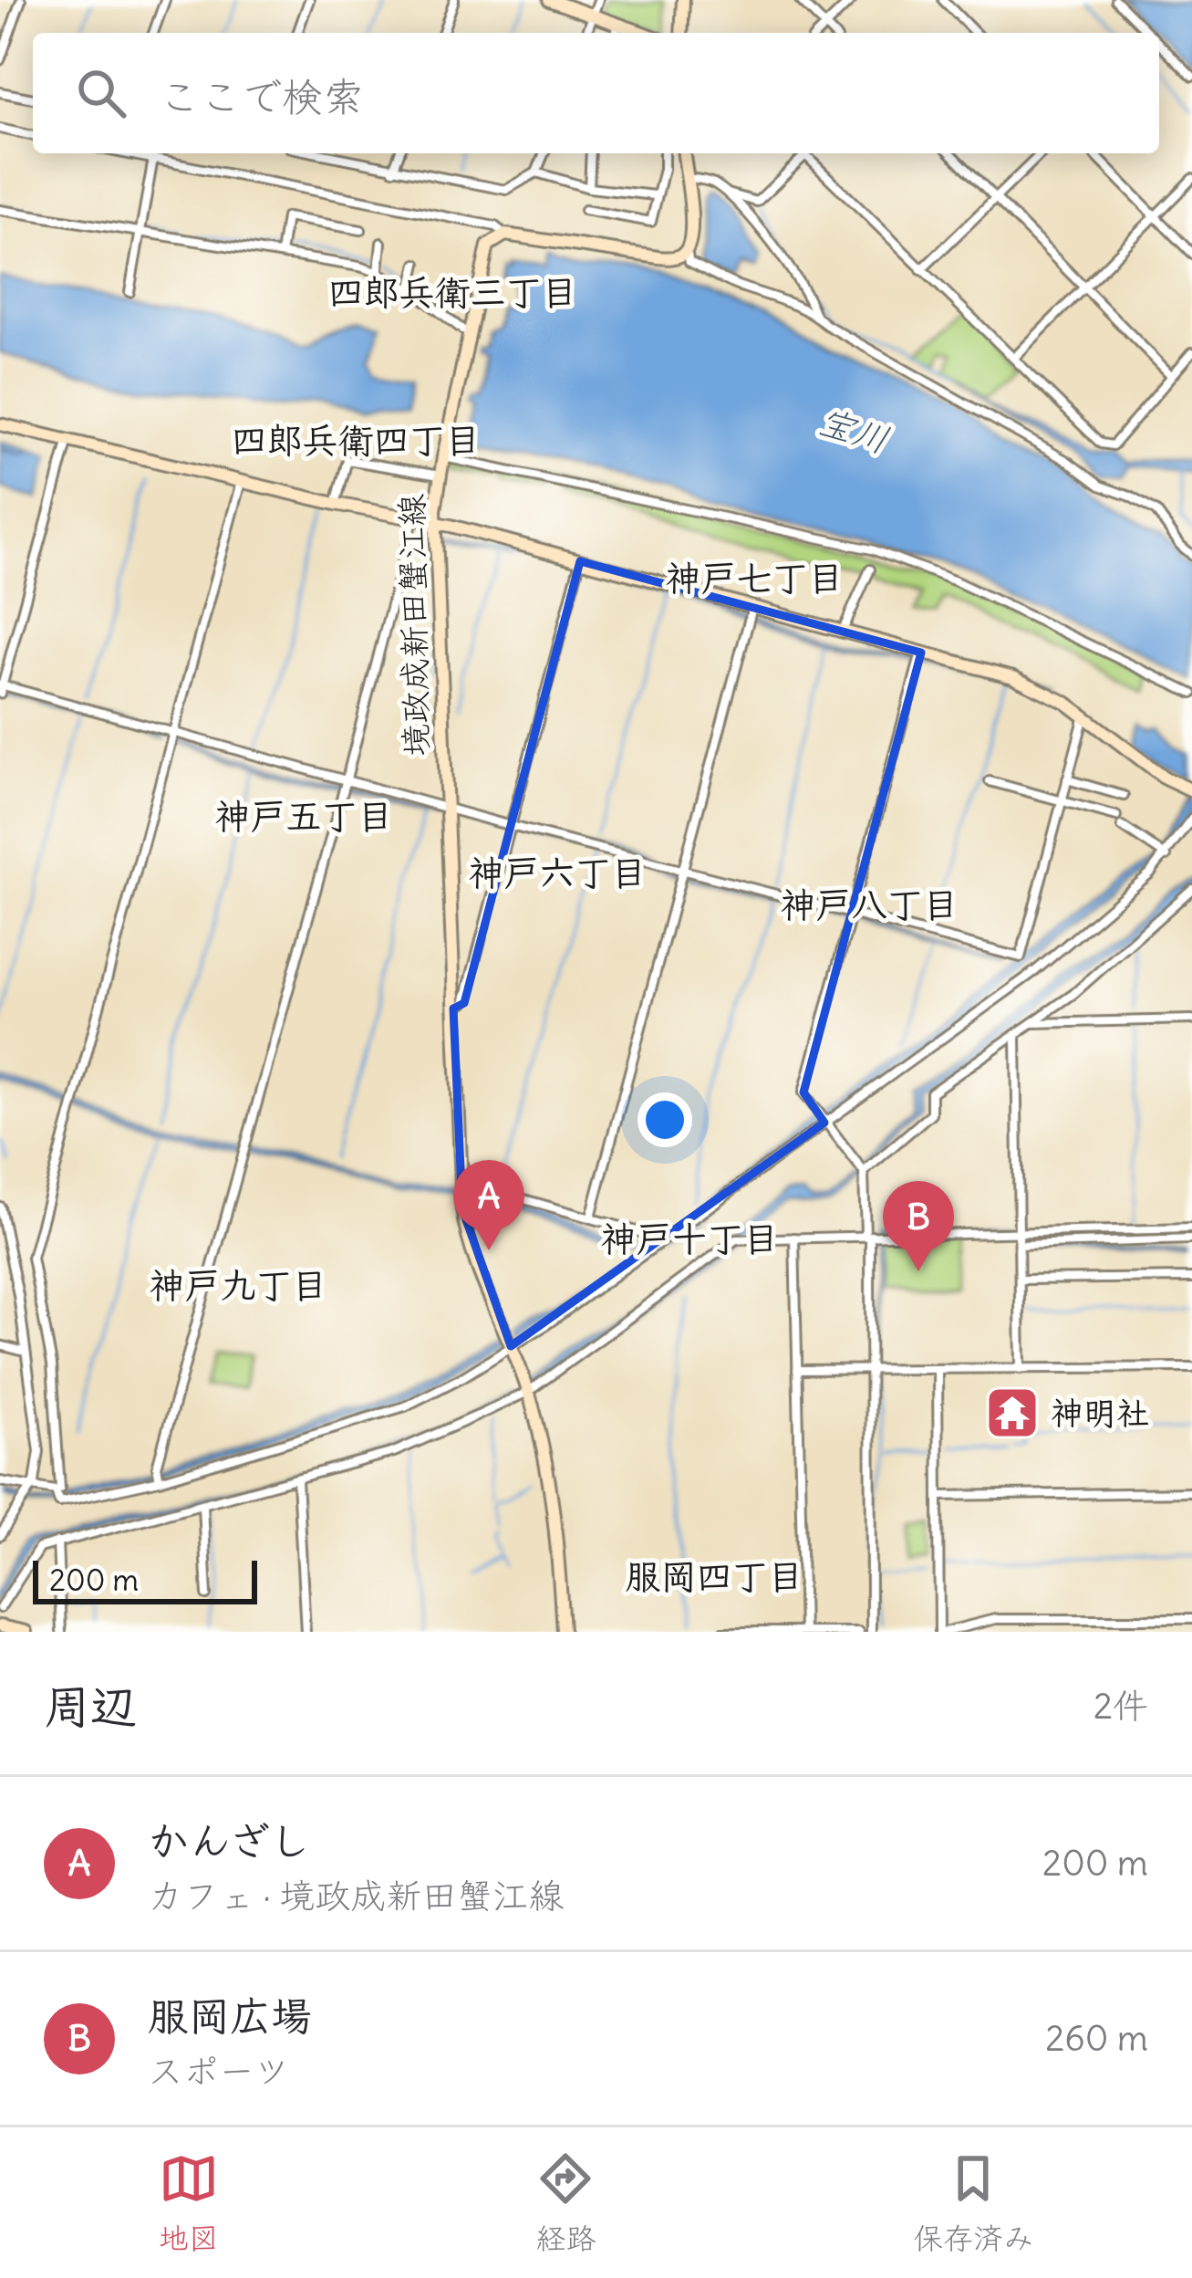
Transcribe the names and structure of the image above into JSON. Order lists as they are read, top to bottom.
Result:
{
  "streets": {
    "main road": ["境政成新田蟹江線"]
  },
  "districts": [
    "四郎兵衛三丁目",
    "四郎兵衛四丁目",
    "神戸七丁目",
    "神戸五丁目",
    "神戸六丁目",
    "神戸八丁目",
    "神戸十丁目",
    "神戸九丁目",
    "服岡四丁目"
  ],
  "water": ["宝川"],
  "places": {
    "temple": ["神明社"]
  },
  "scale_bar": "200 m",
  "page": {
    "search": "ここで検索",
    "pins": ["A", "B"],
    "scale": "200 m",
    "heading": ["周辺", "2件"],
    "list": [
      {
        "mark": "A",
        "name": "かんざし",
        "note": "カフェ · 境政成新田蟹江線",
        "value": "200 m"
      },
      {
        "mark": "B",
        "name": "服岡広場",
        "note": "スポーツ",
        "value": "260 m"
      }
    ],
    "nav": ["地図", "経路", "保存済み"]
  }
}
